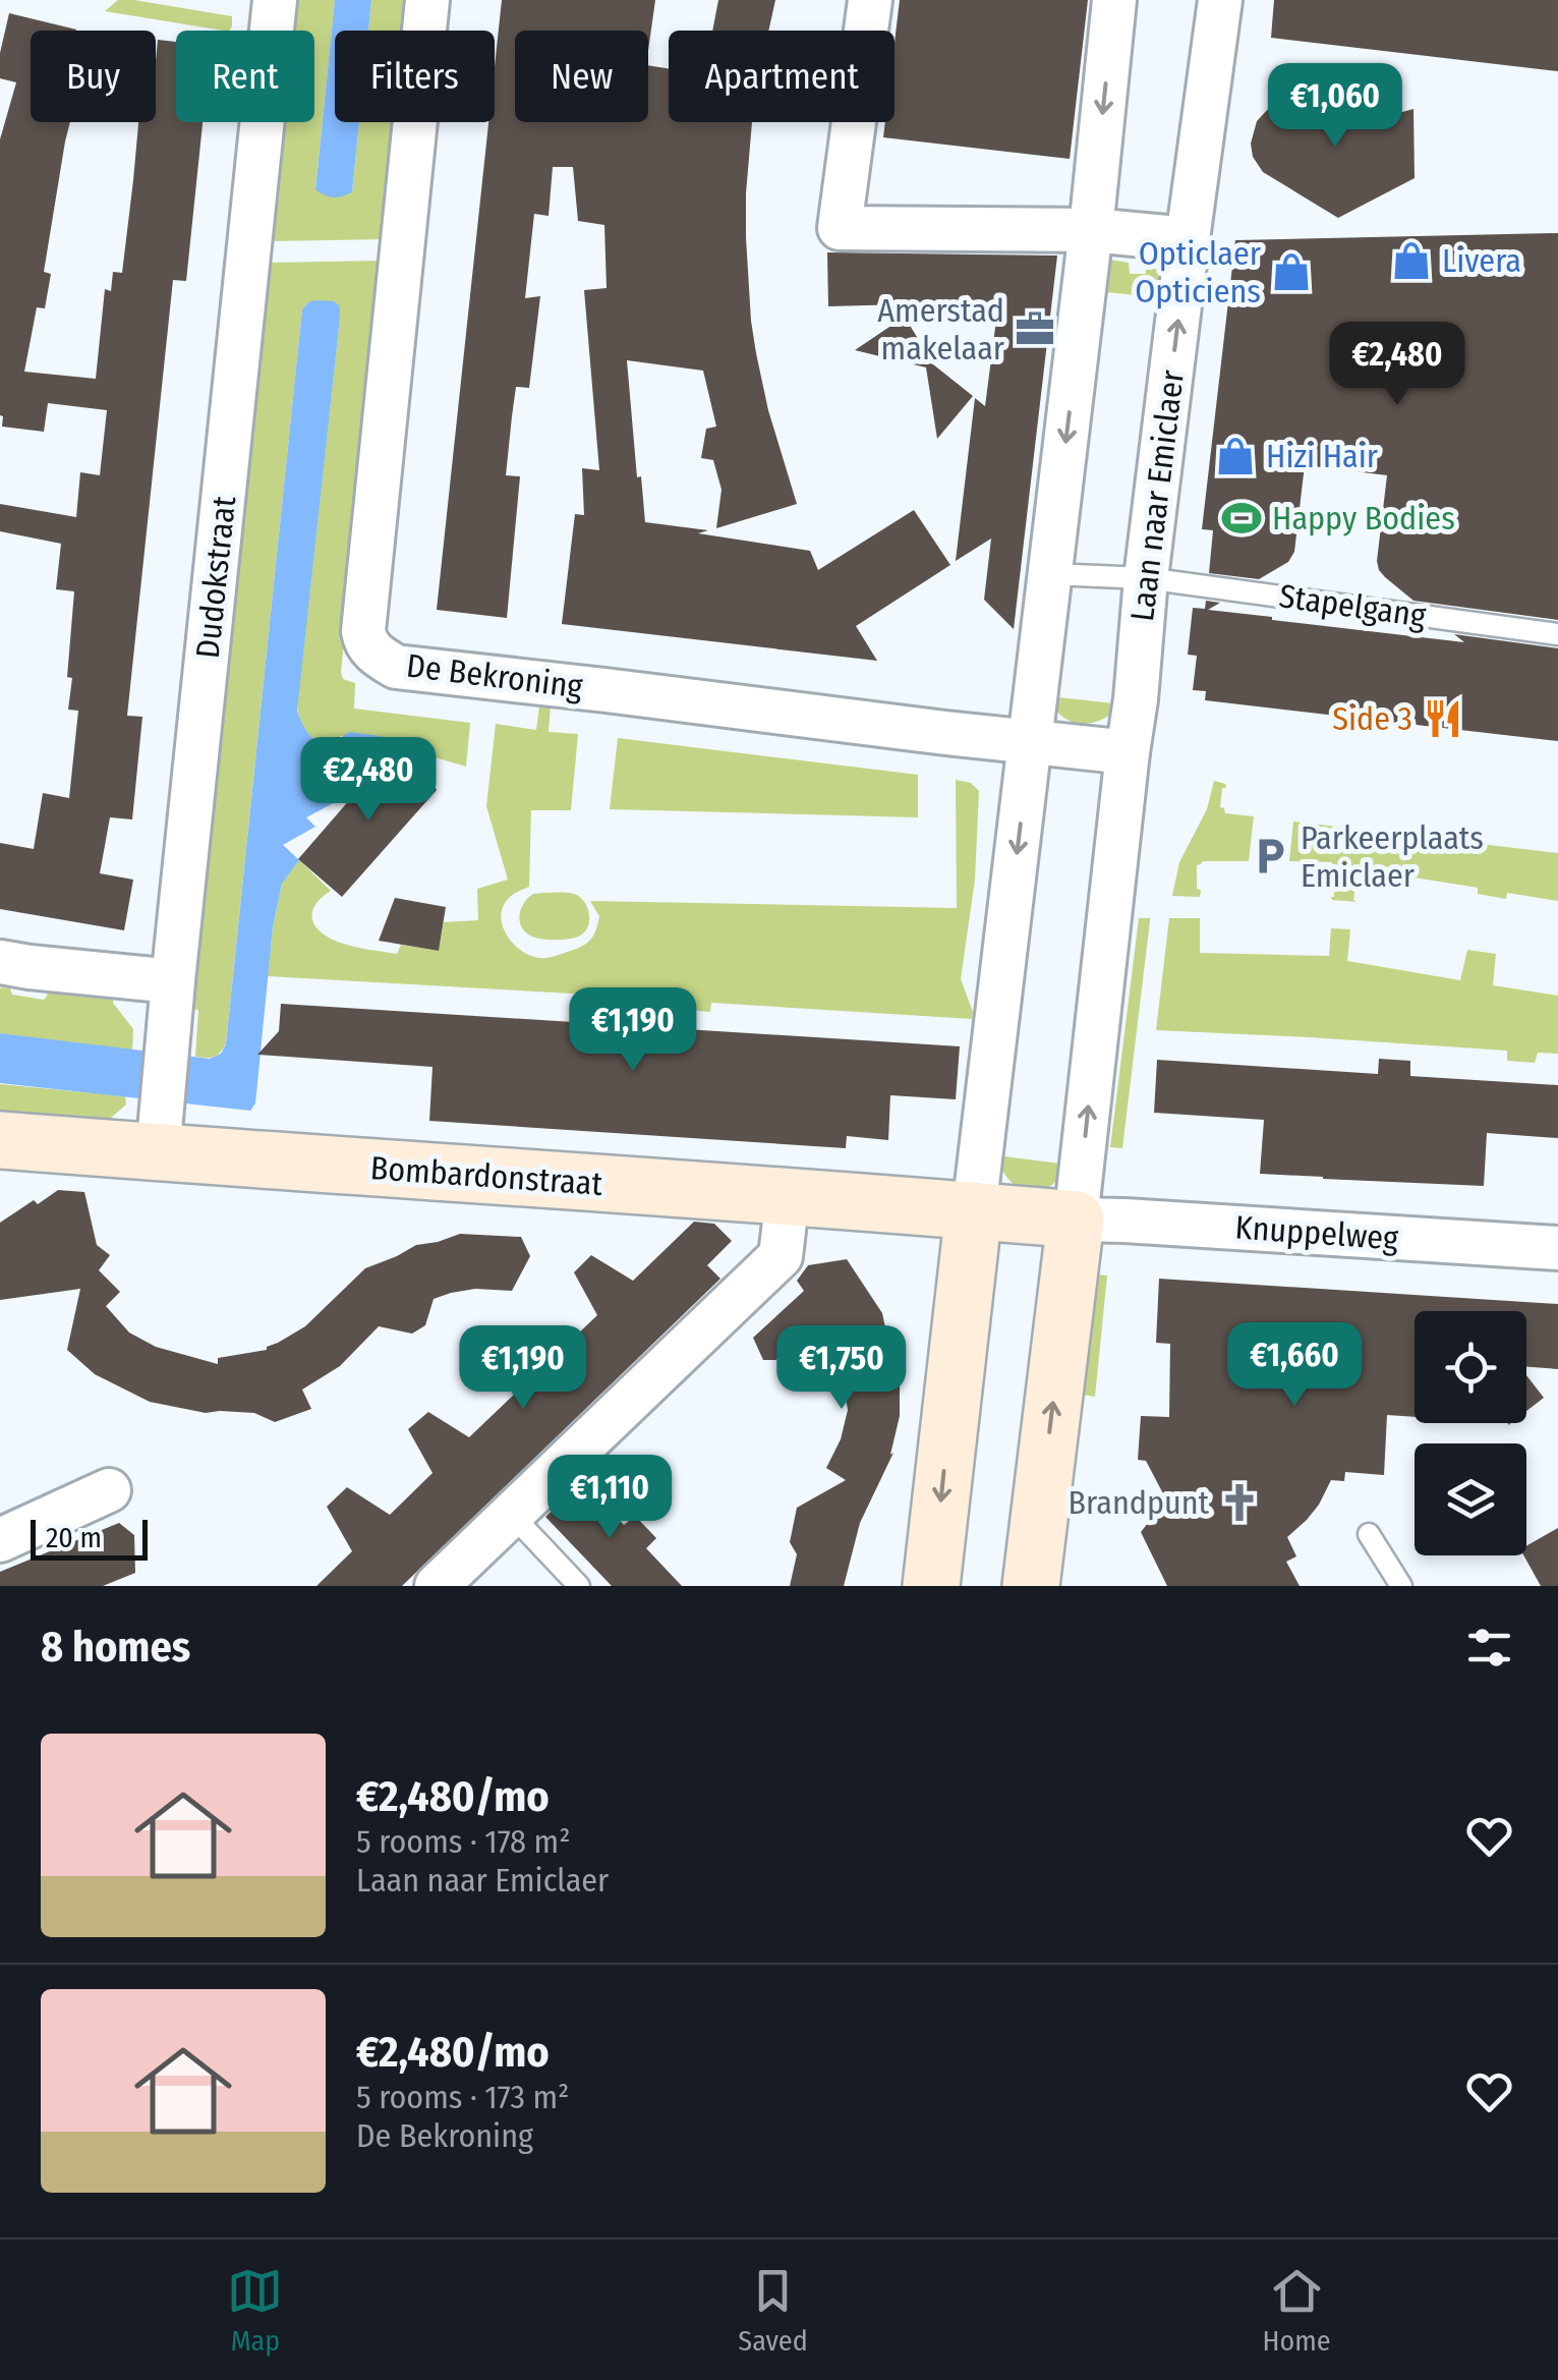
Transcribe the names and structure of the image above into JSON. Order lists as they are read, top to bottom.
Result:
{
  "streets": {
    "street": [
      "Laan naar Emiclaer",
      "Dudokstraat",
      "De Bekroning",
      "Bombardonstraat",
      "Knuppelweg"
    ],
    "lane": ["Stapelgang"]
  },
  "crossings": [
    ["Laan naar Emiclaer", "Stapelgang"],
    ["Laan naar Emiclaer", "Knuppelweg"],
    ["Dudokstraat", "Bombardonstraat"]
  ],
  "places": {
    "shop": ["Livera", "Opticlaer Opticiens", "Hizi Hair"],
    "office": ["Amerstad makelaar"],
    "sports": ["Happy Bodies"],
    "restaurant": ["Side 3"],
    "parking": ["Parkeerplaats Emiclaer"],
    "church": ["Brandpunt"]
  },
  "scale_bar": "20 m",
  "page": {
    "chip": [
      "Buy",
      "Rent",
      "Filters",
      "New",
      "Apartment"
    ],
    "price": [
      "€1,060",
      "€2,480",
      "€2,480",
      "€1,190",
      "€1,660",
      "€1,190",
      "€1,750",
      "€1,110"
    ],
    "scale": "20 m",
    "heading": "8 homes",
    "list": [
      {
        "name": "€2,480/mo",
        "note": "5 rooms · 178 m² · Laan naar Emiclaer"
      },
      {
        "name": "€2,480/mo",
        "note": "5 rooms · 173 m² · De Bekroning"
      }
    ],
    "tabs": ["Map", "Saved", "Home"]
  }
}
